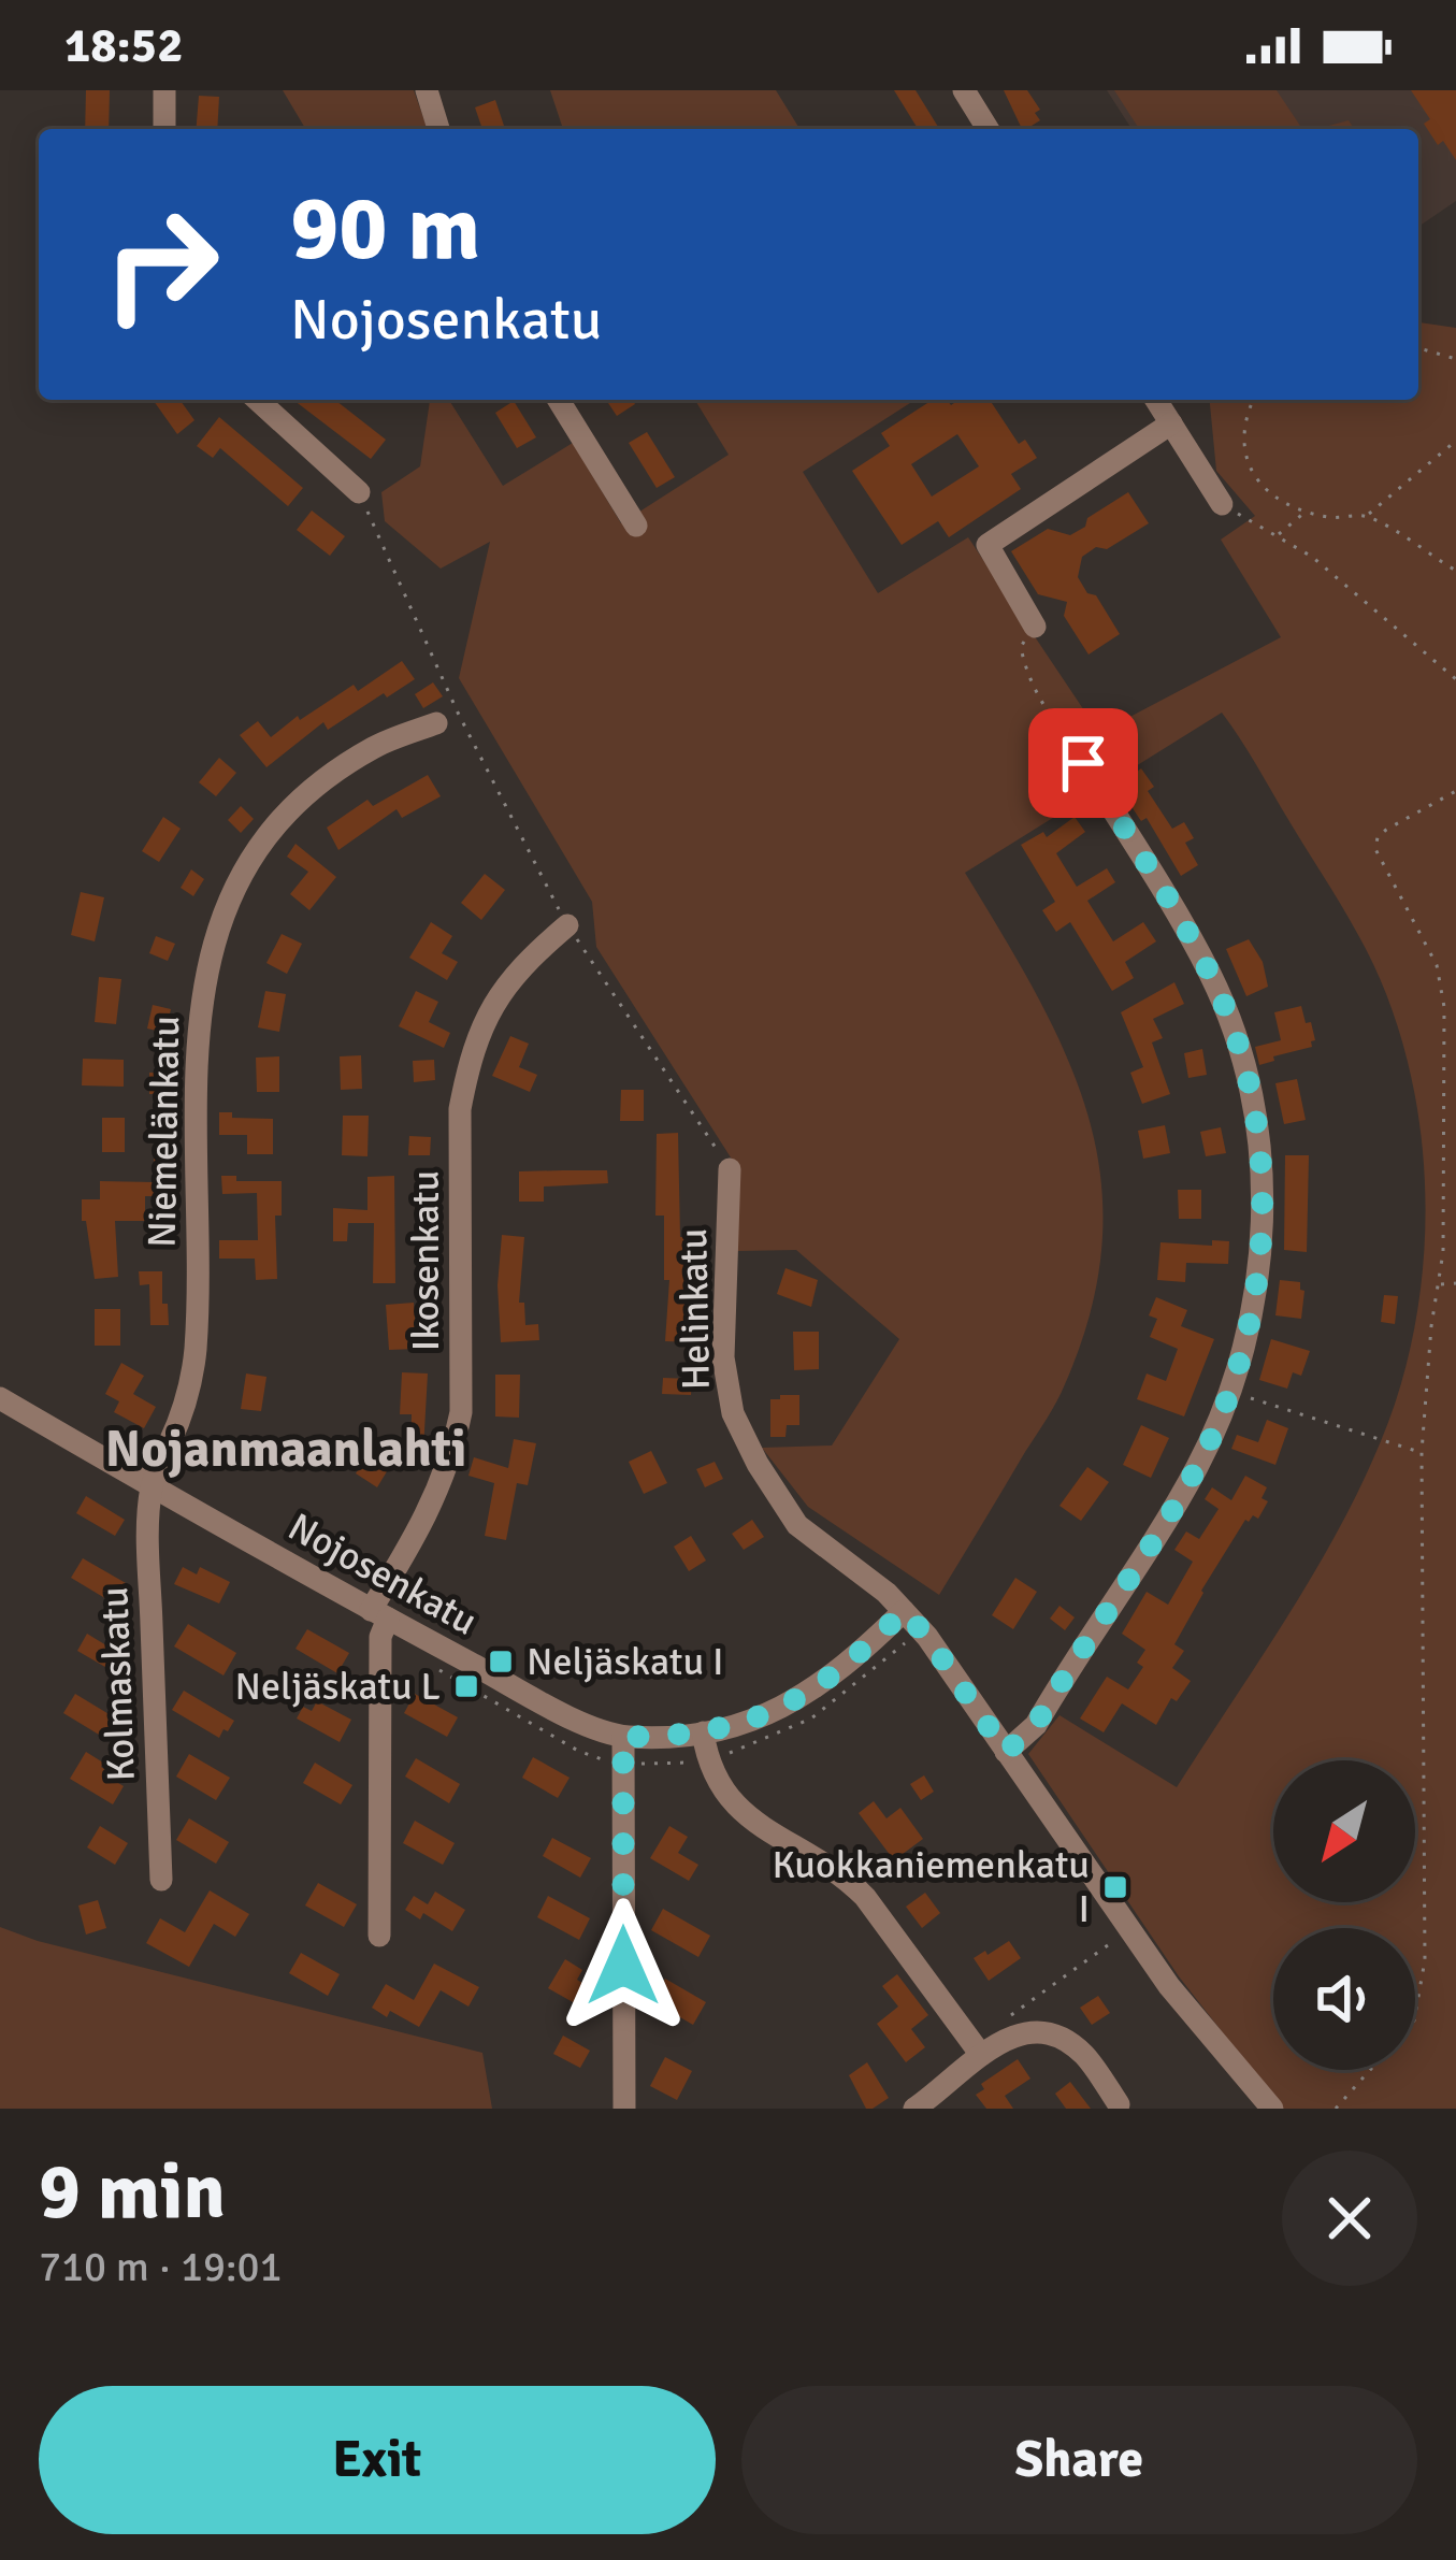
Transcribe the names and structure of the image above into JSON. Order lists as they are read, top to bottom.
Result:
{
  "streets": {
    "street": [
      "Niemelänkatu",
      "Ikosenkatu",
      "Helinkatu",
      "Nojosenkatu",
      "Kolmaskatu"
    ]
  },
  "crossings": [
    ["Niemelänkatu", "Nojosenkatu"],
    ["Niemelänkatu", "Kolmaskatu"],
    ["Ikosenkatu", "Nojosenkatu"],
    ["Helinkatu", "Nojosenkatu"],
    ["Nojosenkatu", "Kolmaskatu"]
  ],
  "districts": ["Nojanmaanlahti"],
  "places": {
    "transit": ["Neljäskatu I", "Neljäskatu L", "Kuokkaniemenkatu I"]
  },
  "north": "bottom left",
  "page": {
    "status": "18:52",
    "turn": ["90 m", "Nojosenkatu"],
    "heading": ["9 min", "710 m · 19:01"],
    "buttons": ["Exit", "Share"]
  }
}
